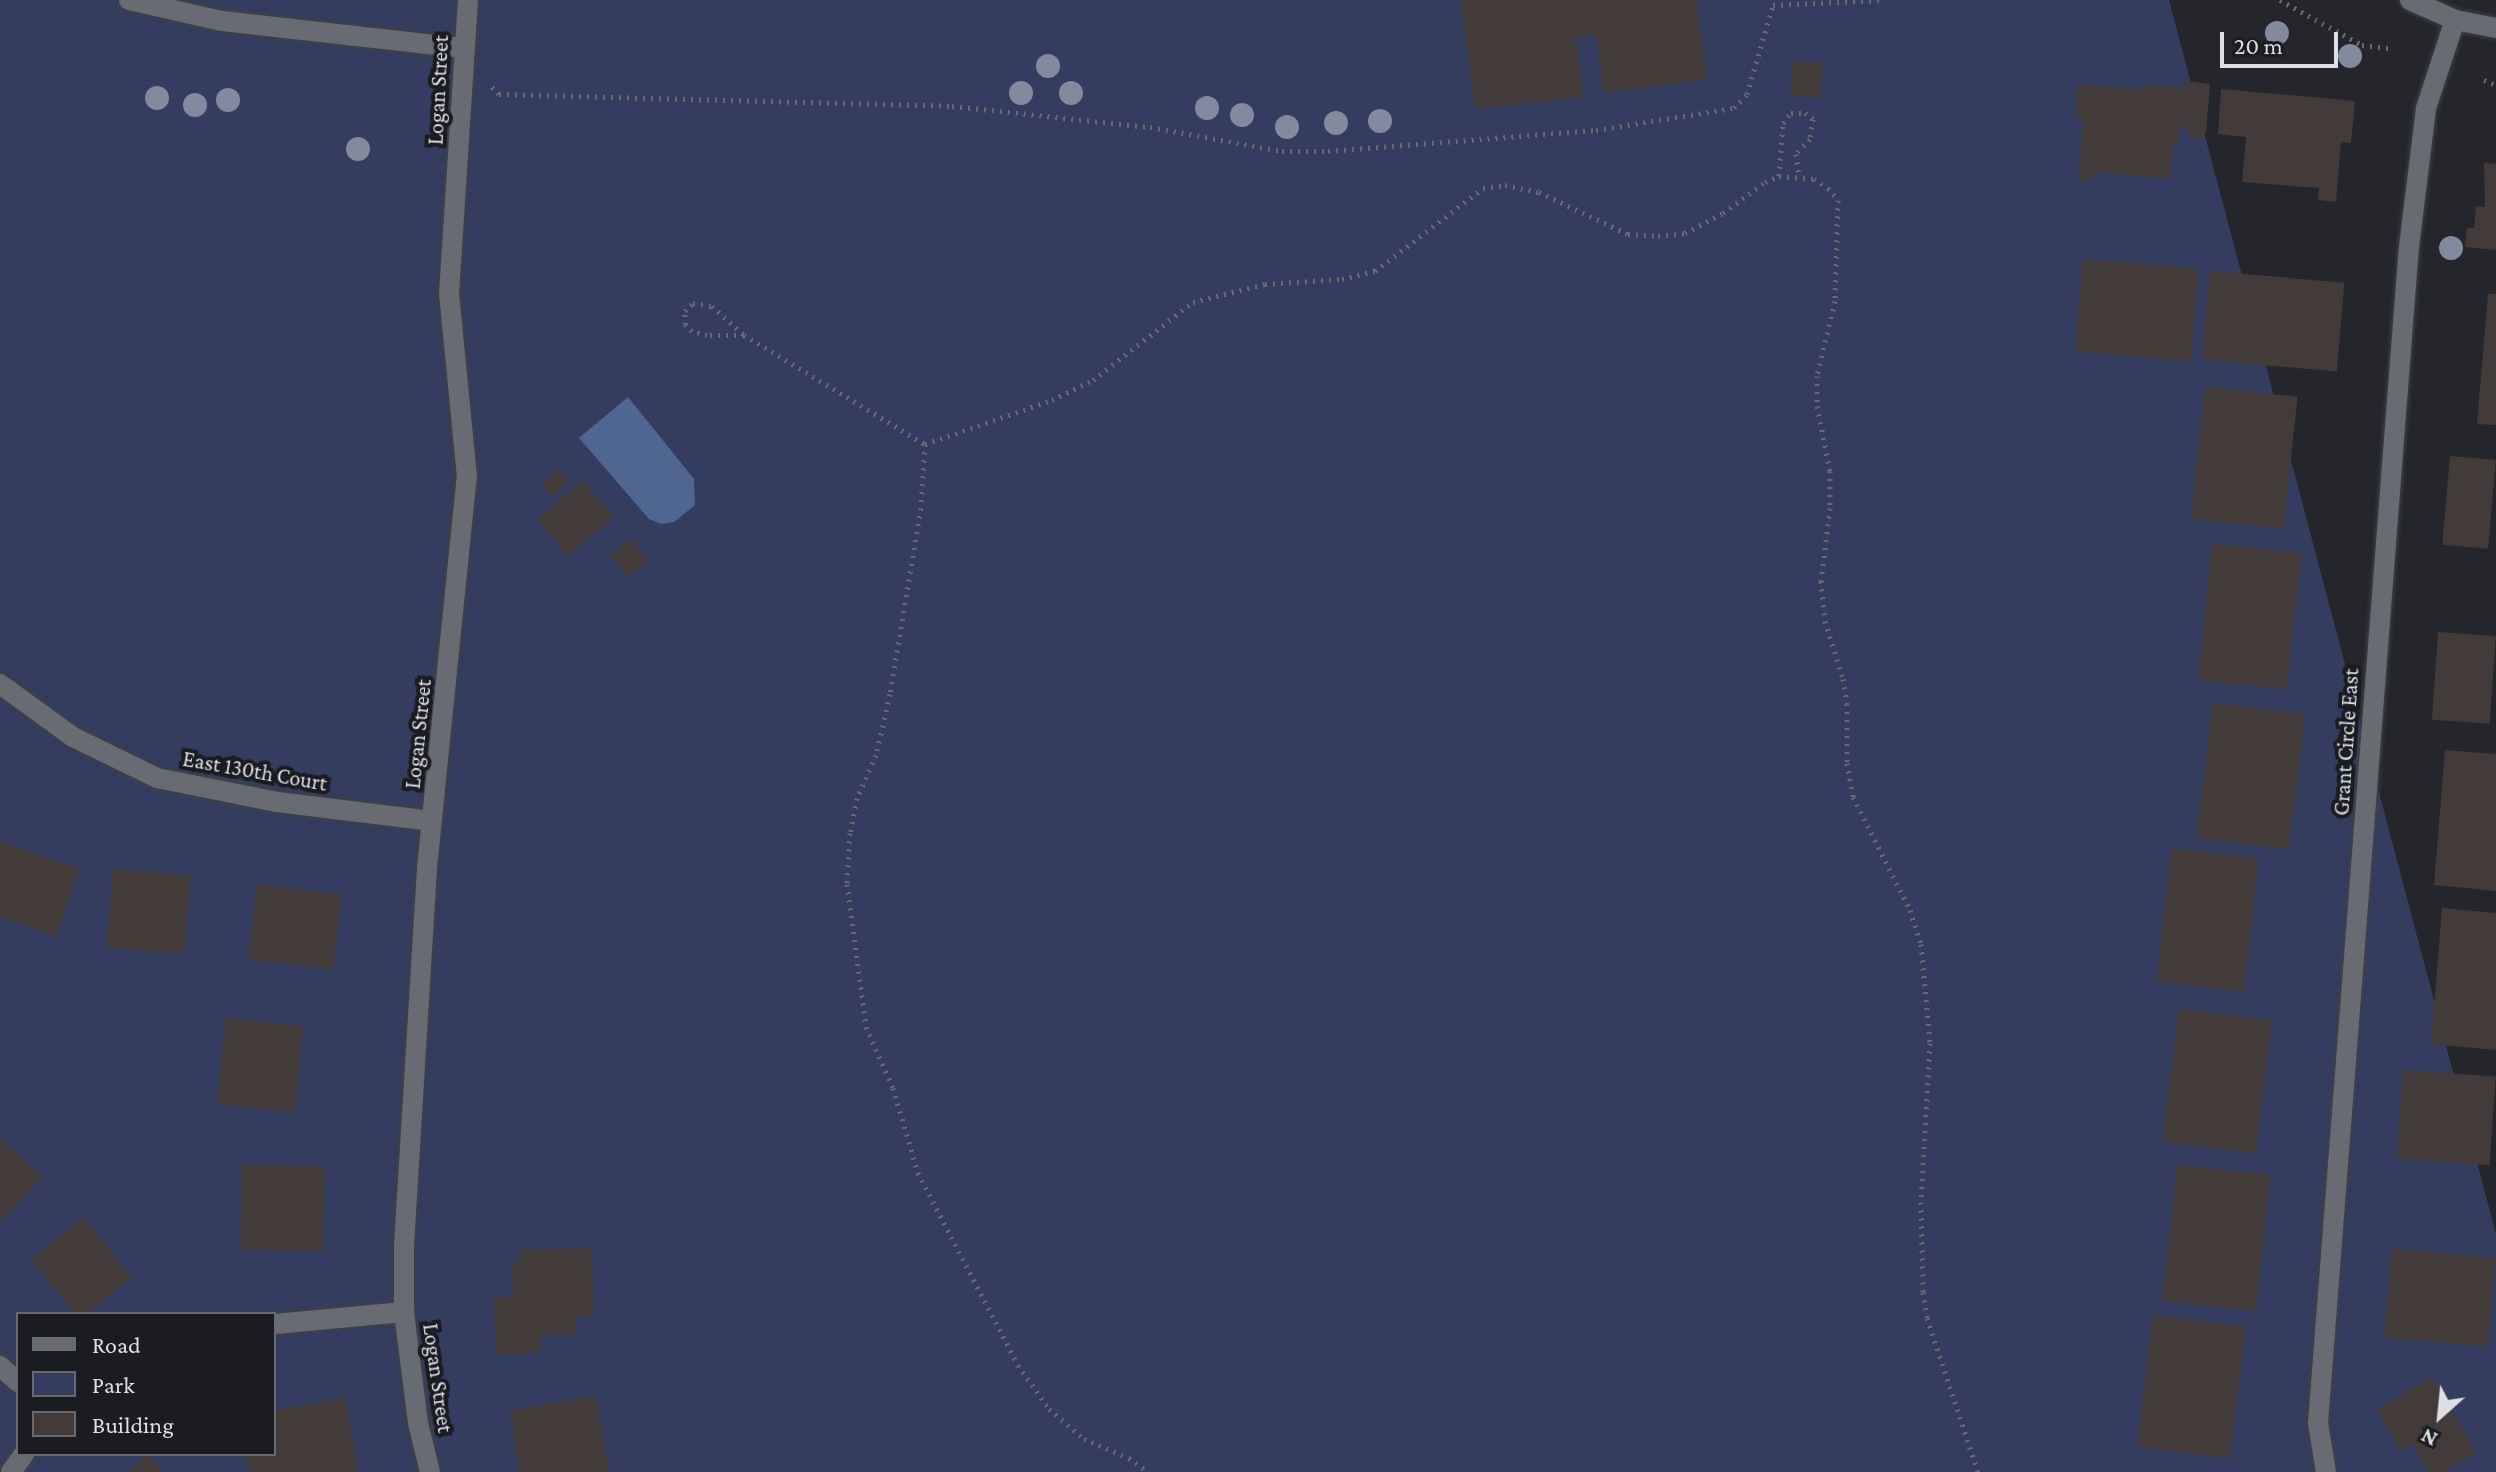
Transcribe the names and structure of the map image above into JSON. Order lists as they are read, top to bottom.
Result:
{
  "streets": {
    "street": ["Logan Street", "Grant Circle East", "East 130th Court"]
  },
  "crossings": [
    ["Logan Street", "East 130th Court"]
  ],
  "legend": ["Road", "Park", "Building"],
  "scale_bar": "20 m",
  "north": "bottom left"
}
